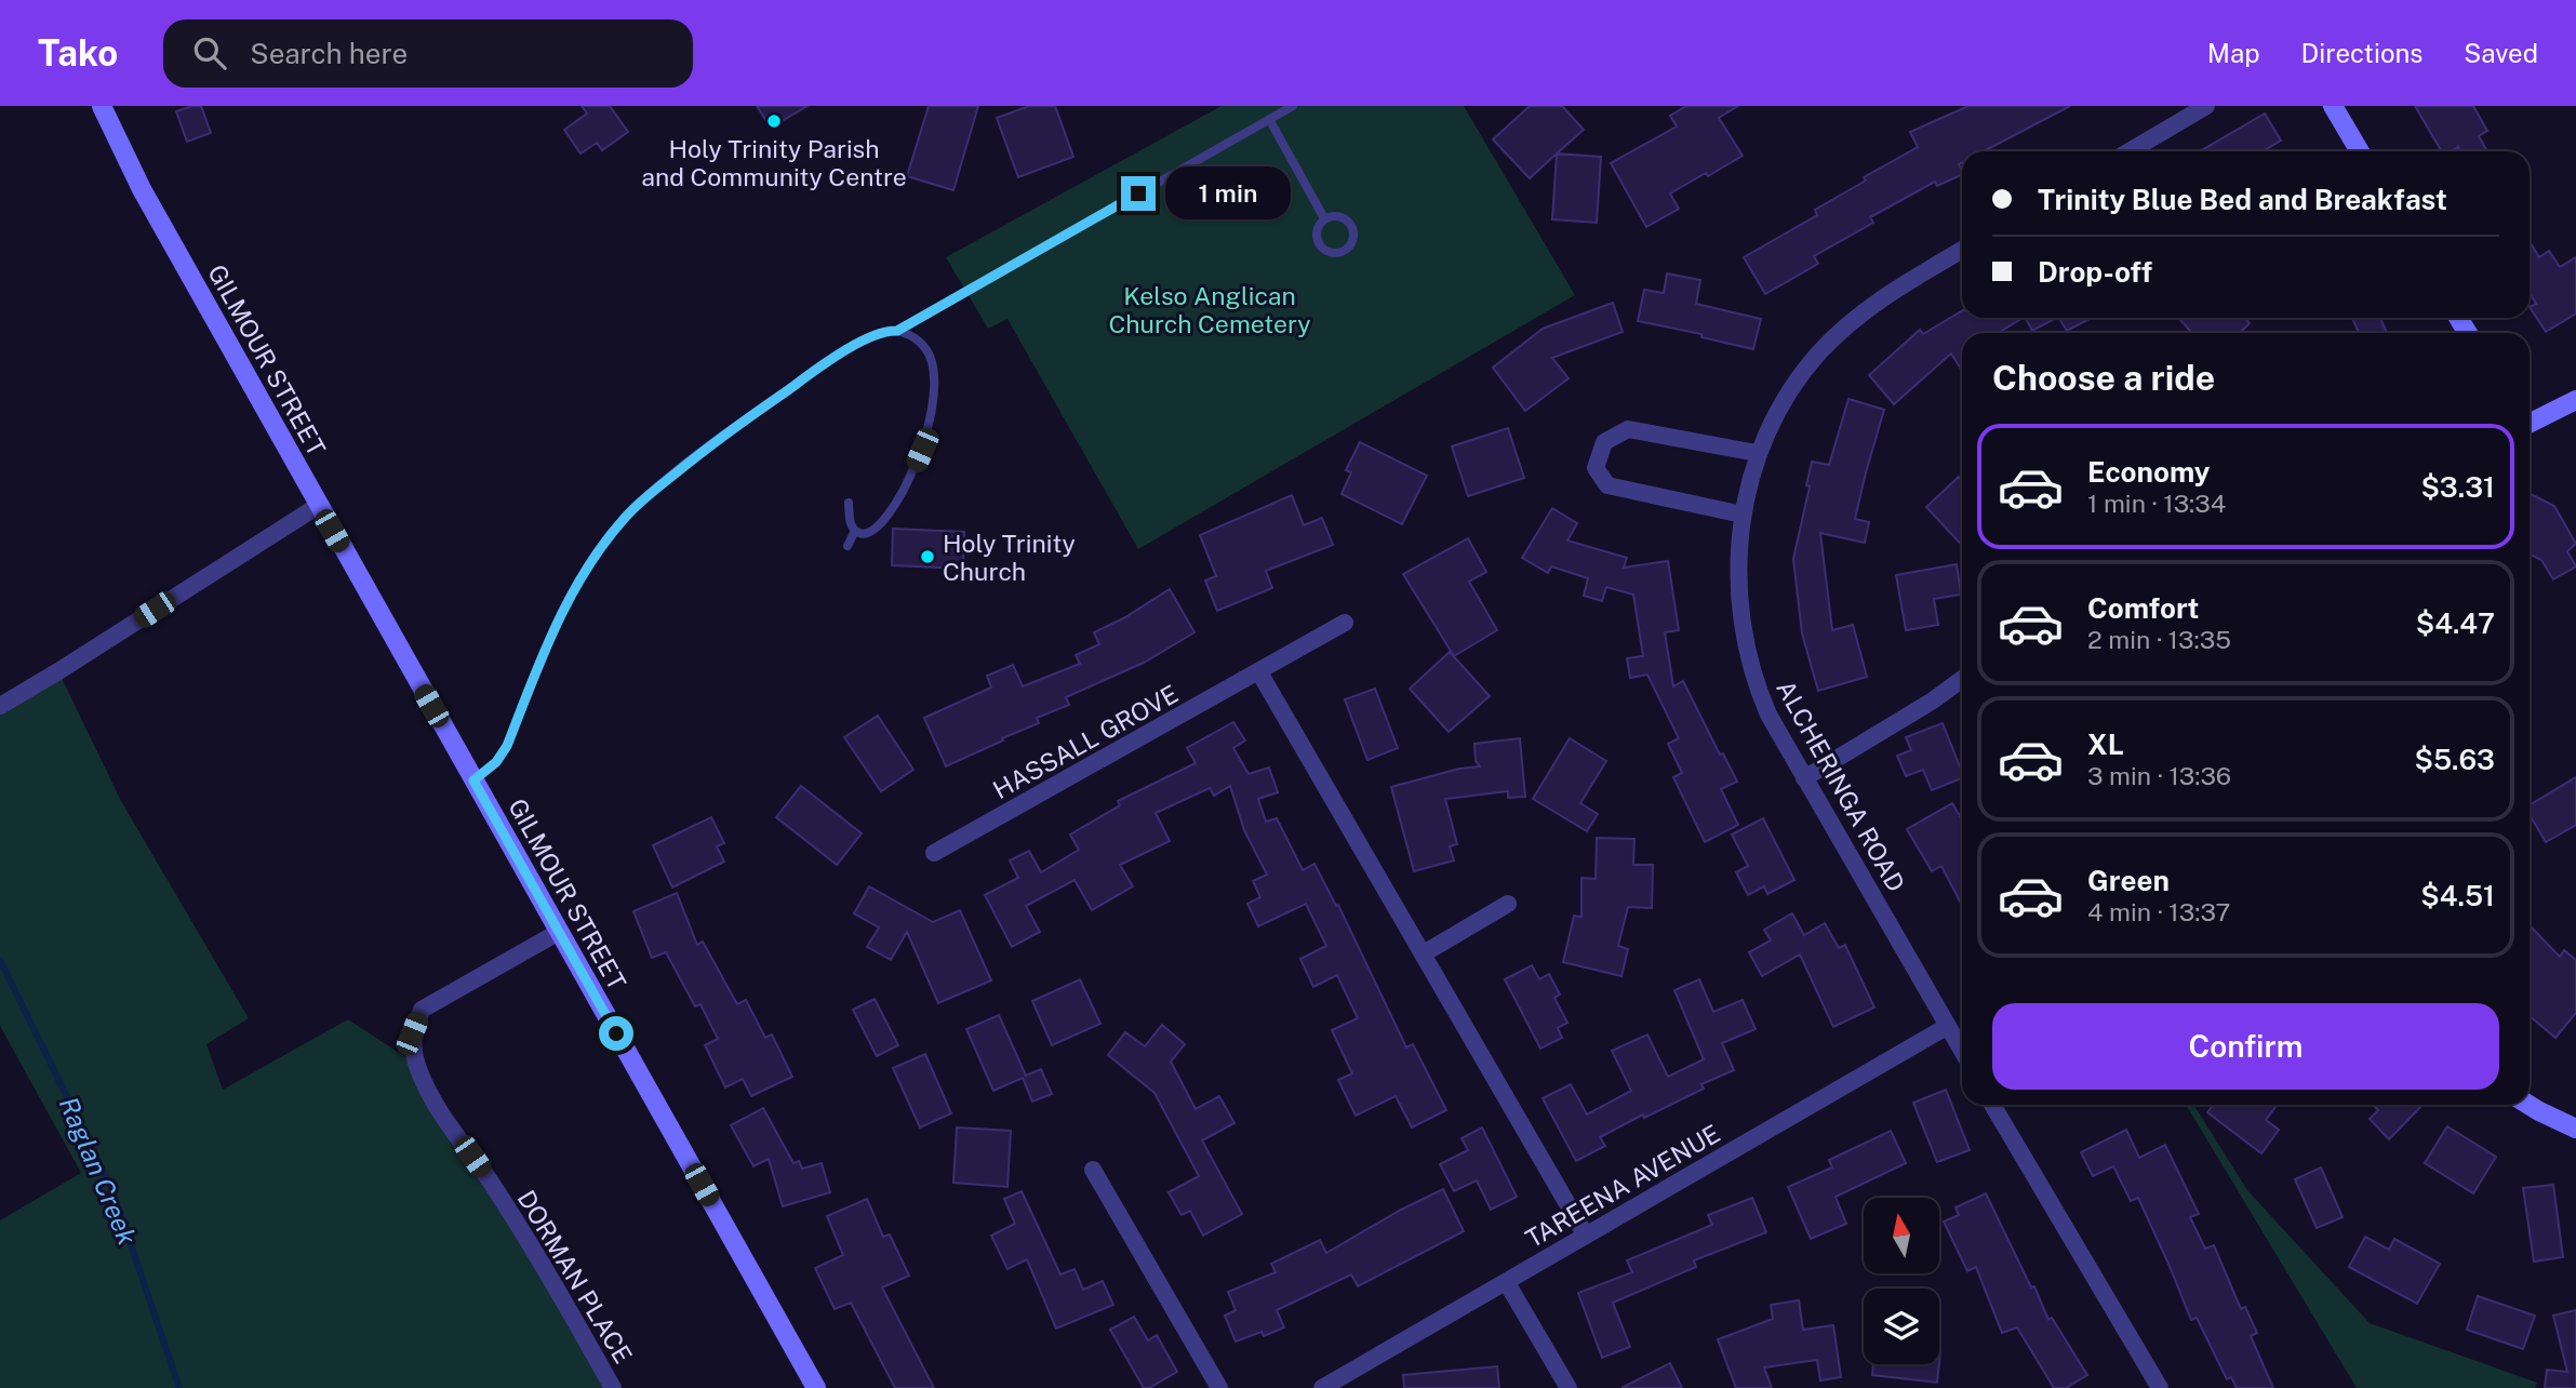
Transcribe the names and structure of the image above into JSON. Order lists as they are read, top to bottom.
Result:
{
  "streets": {
    "main road": ["GILMOUR STREET"],
    "street": [
      "HASSALL GROVE",
      "ALCHERINGA ROAD",
      "TAREENA AVENUE",
      "DORMAN PLACE"
    ]
  },
  "crossings": [
    ["GILMOUR STREET", "DORMAN PLACE"],
    ["ALCHERINGA ROAD", "TAREENA AVENUE"]
  ],
  "water": ["Raglan Creek"],
  "parks": ["Kelso Anglican Church Cemetery"],
  "places": ["Holy Trinity Parish and Community Centre", "Holy Trinity Church"],
  "north": "top",
  "page": {
    "header": "Tako",
    "search": "Search here",
    "nav": ["Map", "Directions", "Saved"],
    "banner": ["Trinity Blue Bed and Breakfast", "Drop-off"],
    "bubble": "1 min",
    "heading": "Choose a ride",
    "list": [
      {
        "name": "Economy",
        "note": "1 min · 13:34",
        "value": "$3.31"
      },
      {
        "name": "Comfort",
        "note": "2 min · 13:35",
        "value": "$4.47"
      },
      {
        "name": "XL",
        "note": "3 min · 13:36",
        "value": "$5.63"
      },
      {
        "name": "Green",
        "note": "4 min · 13:37",
        "value": "$4.51"
      }
    ],
    "buttons": "Confirm"
  }
}
